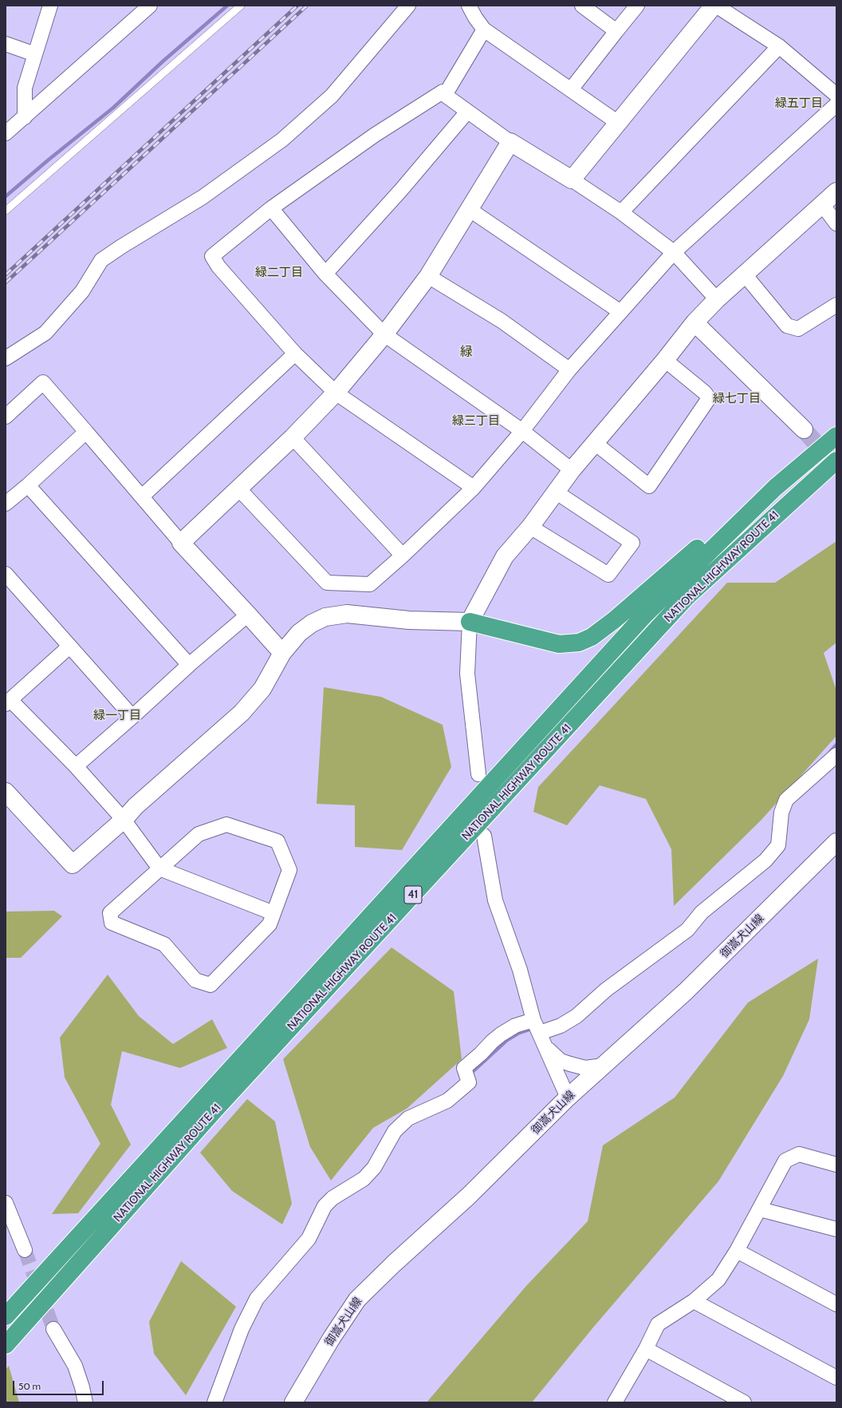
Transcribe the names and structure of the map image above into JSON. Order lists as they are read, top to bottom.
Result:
{
  "streets": {
    "highway": ["NATIONAL HIGHWAY ROUTE 41", "41"],
    "street": ["御嵩犬山線"]
  },
  "districts": [
    "緑五丁目",
    "緑二丁目",
    "緑",
    "緑七丁目",
    "緑三丁目",
    "緑一丁目"
  ],
  "scale_bar": "50 m"
}
